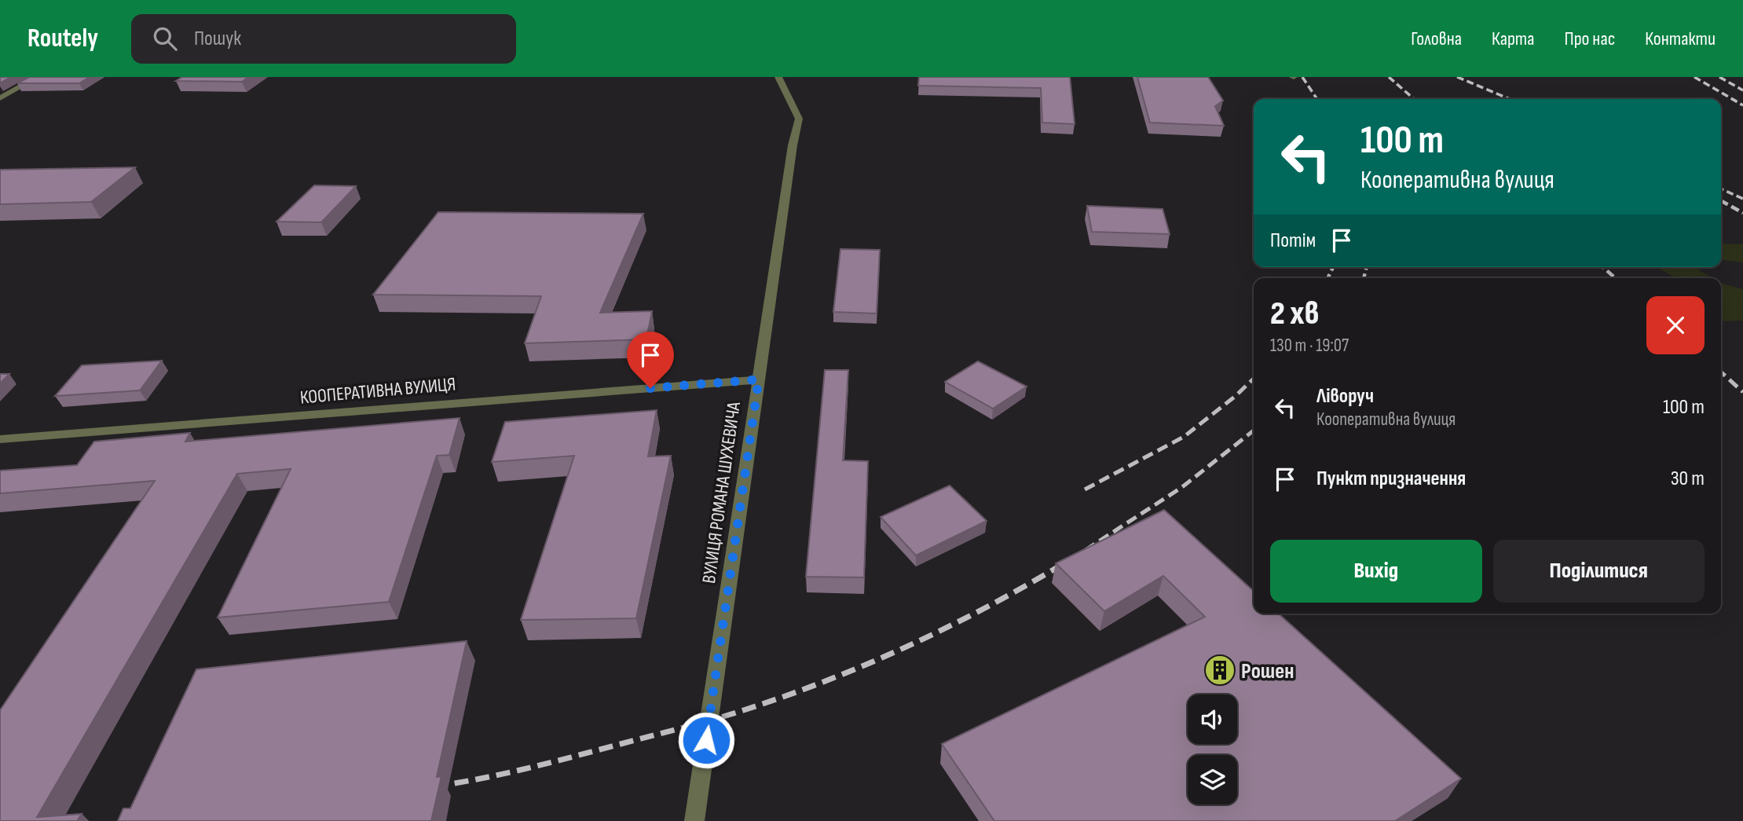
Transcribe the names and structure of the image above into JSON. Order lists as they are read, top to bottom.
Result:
{
  "streets": {
    "street": ["КООПЕРАТИВНА ВУЛИЦЯ", "ВУЛИЦЯ РОМАНА ШУХЕВИЧА"]
  },
  "crossings": [
    ["КООПЕРАТИВНА ВУЛИЦЯ", "ВУЛИЦЯ РОМАНА ШУХЕВИЧА"]
  ],
  "places": {
    "building": ["Рошен"]
  },
  "page": {
    "header": "Routely",
    "search": "Пошук",
    "nav": [
      "Головна",
      "Карта",
      "Про нас",
      "Контакти"
    ],
    "turn": ["100 m", "Кооперативна вулиця"],
    "then": "Потім",
    "heading": ["2 хв", "130 m · 19:07"],
    "list": [
      {
        "name": "Ліворуч",
        "note": "Кооперативна вулиця",
        "value": "100 m"
      },
      {
        "name": "Пункт призначення",
        "value": "30 m"
      }
    ],
    "buttons": ["Вихід", "Поділитися"]
  }
}
